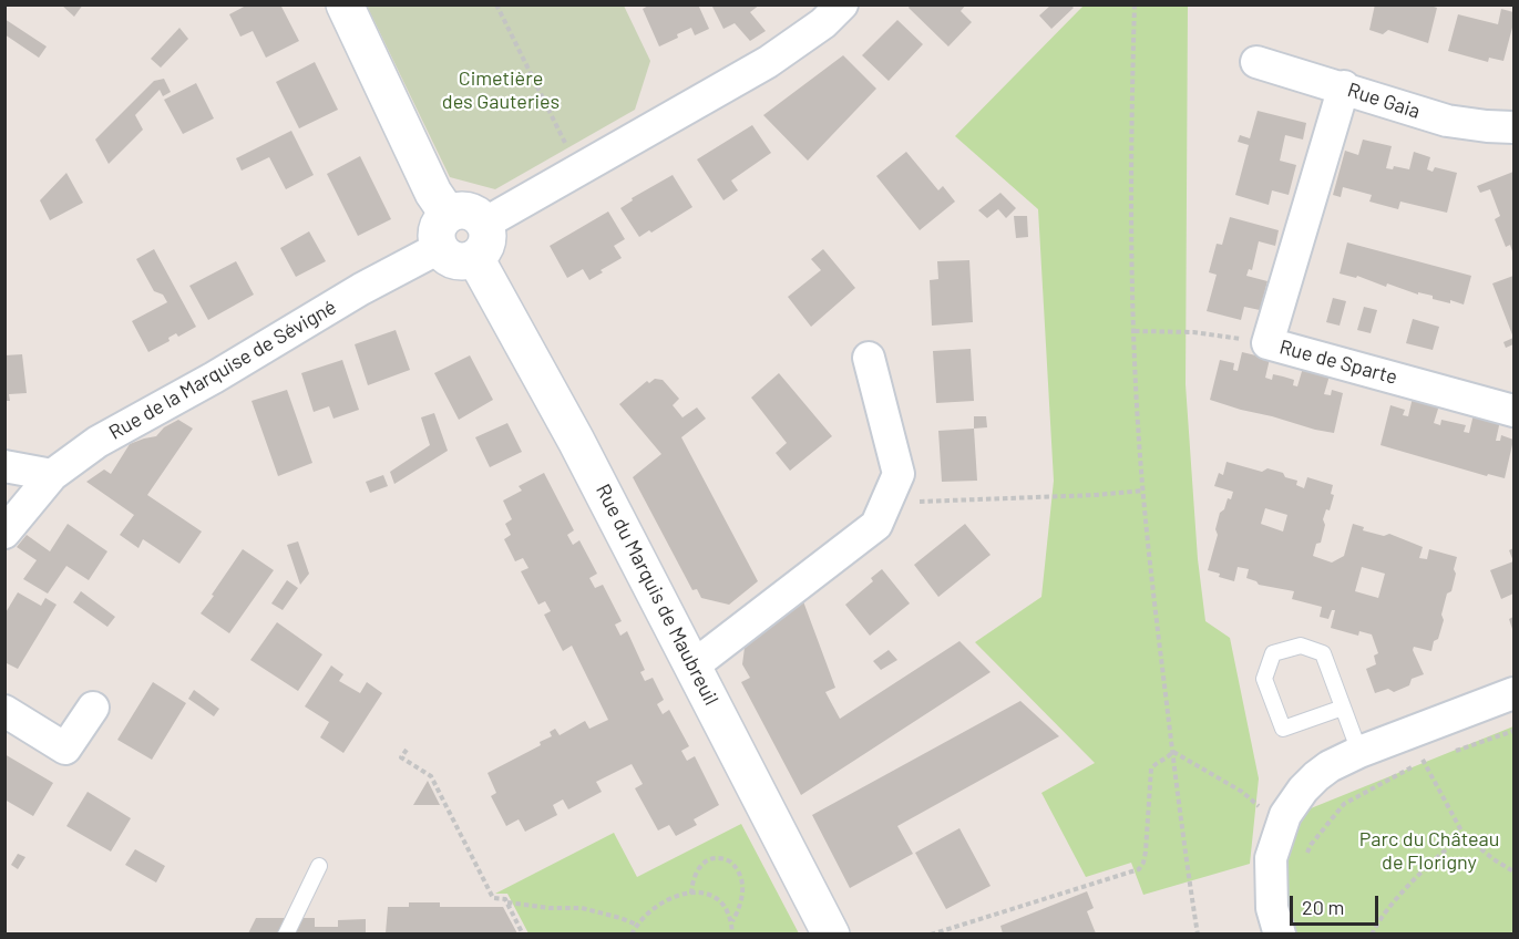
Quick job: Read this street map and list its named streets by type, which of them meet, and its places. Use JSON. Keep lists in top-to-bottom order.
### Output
{
  "streets": {
    "street": [
      "Rue Gaia",
      "Rue de Sparte",
      "Rue de la Marquise de Sévigné",
      "Rue du Marquis de Maubreuil"
    ]
  },
  "crossings": [
    ["Rue Gaia", "Rue de Sparte"],
    ["Rue de la Marquise de Sévigné", "Rue du Marquis de Maubreuil"]
  ],
  "parks": ["Cimetière des Gauteries", "Parc du Château de Florigny"],
  "scale_bar": "20 m"
}
